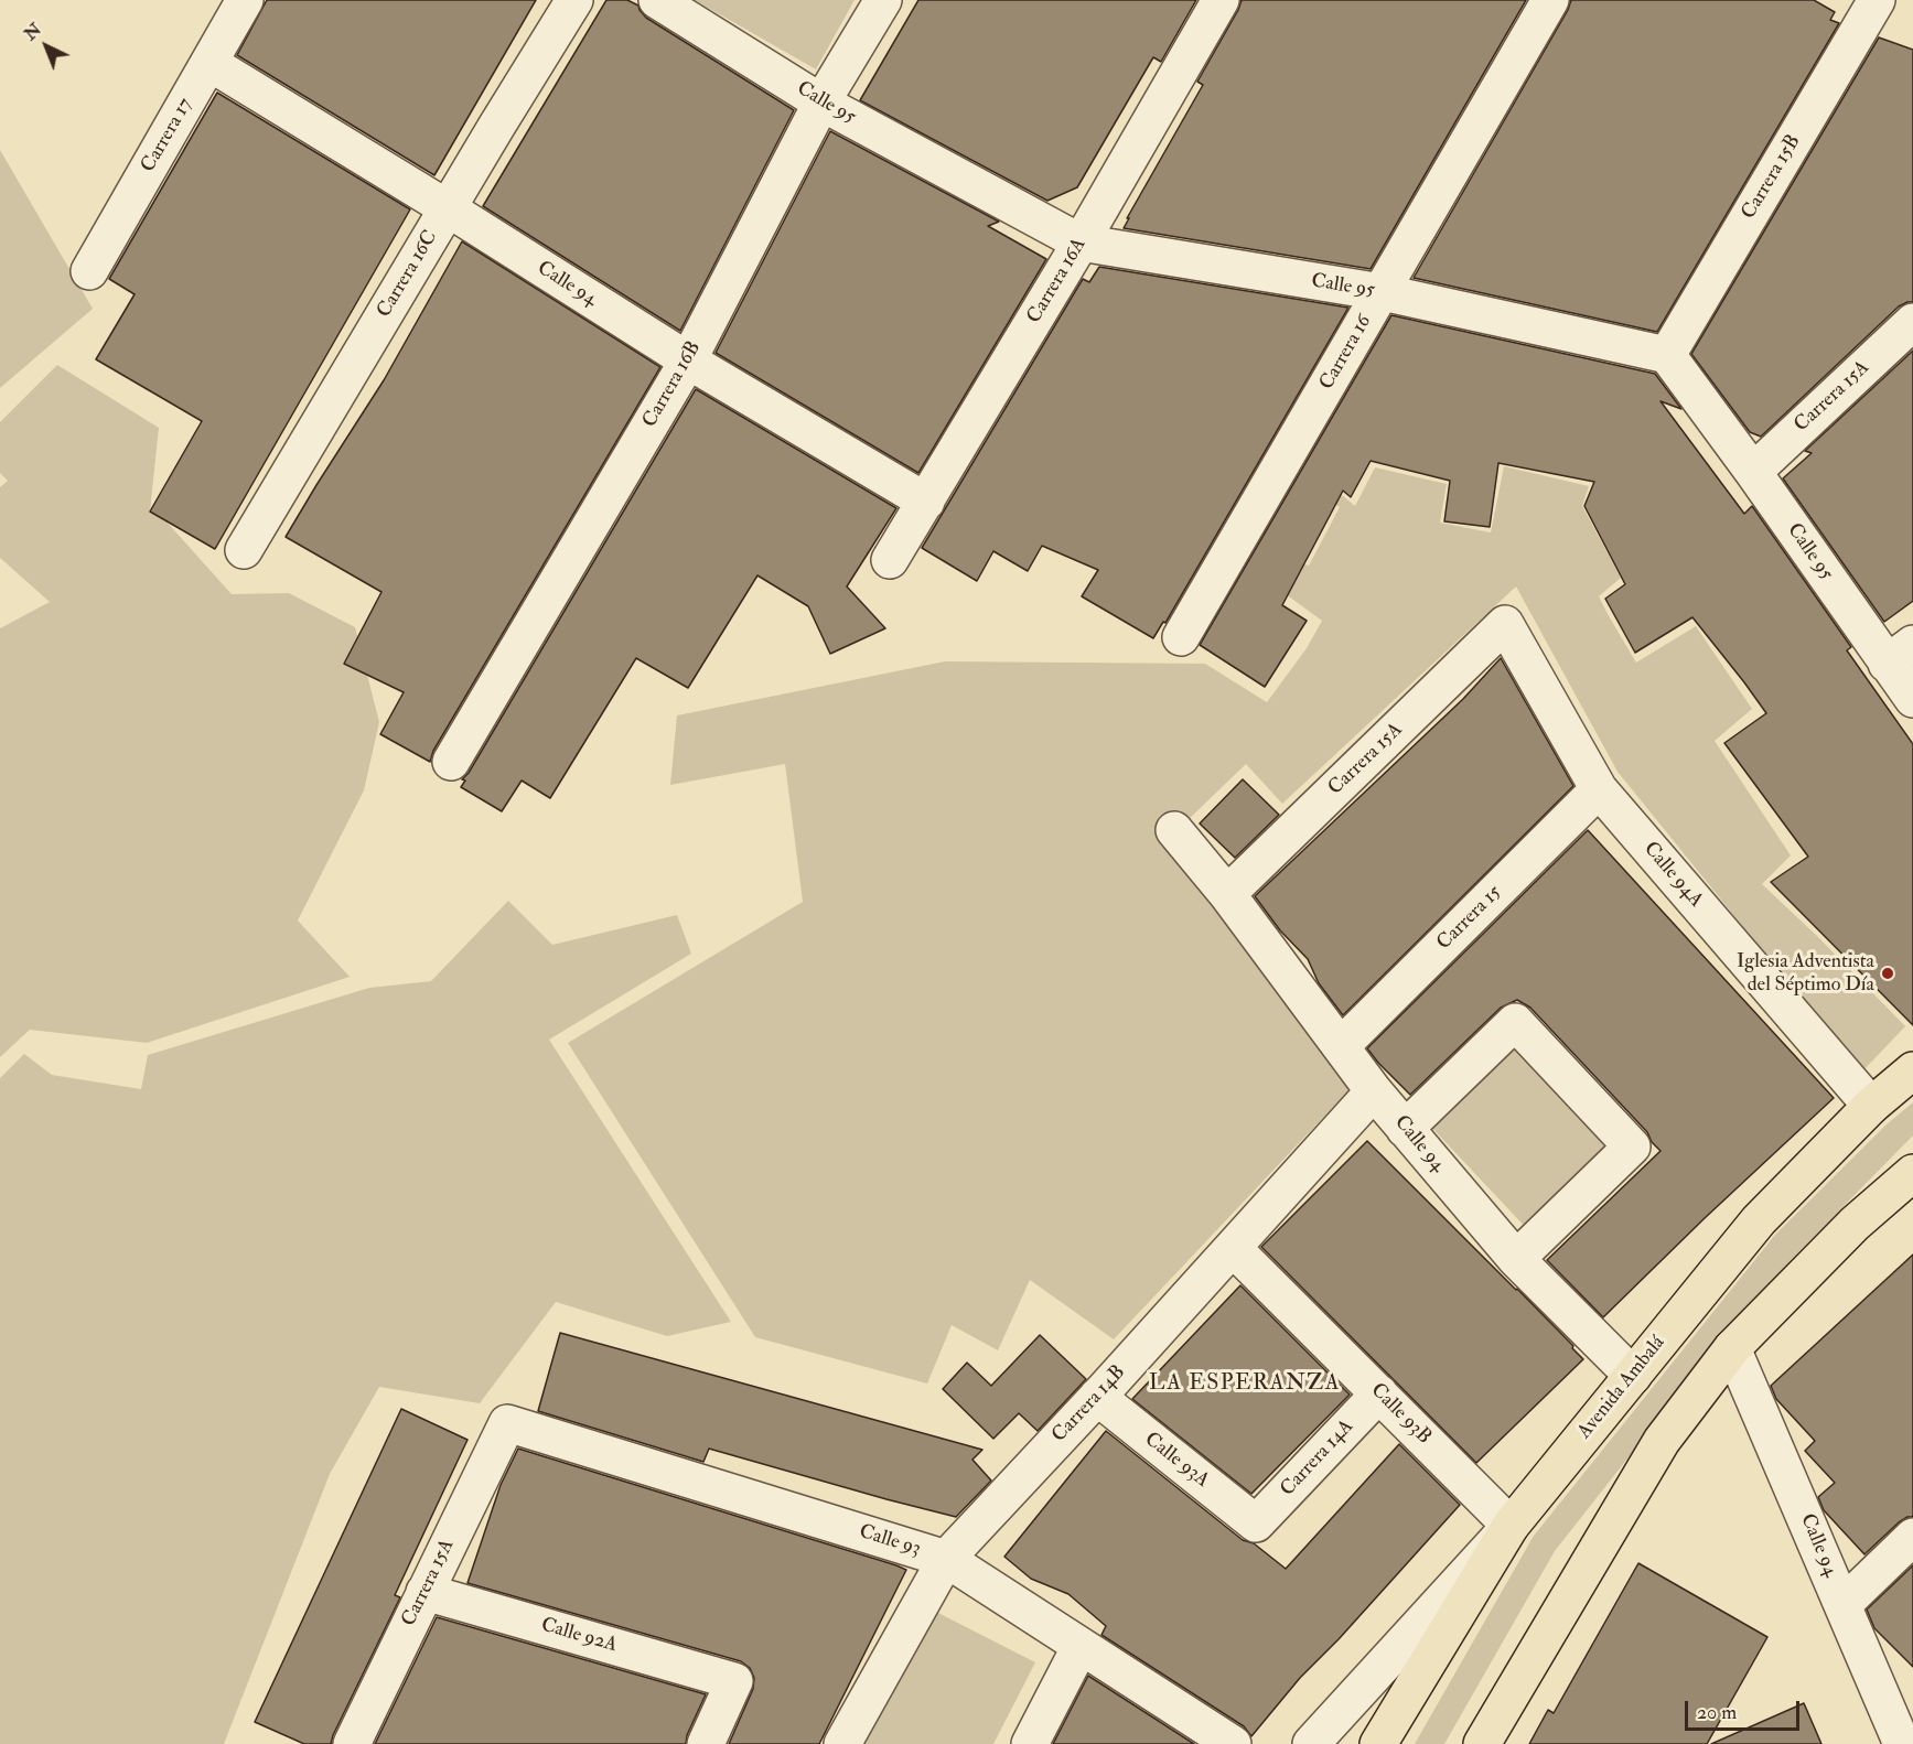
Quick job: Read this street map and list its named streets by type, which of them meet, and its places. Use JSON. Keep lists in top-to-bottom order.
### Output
{
  "streets": {
    "main road": ["Avenida Ambalá"],
    "street": [
      "Calle 95",
      "Carrera 17",
      "Carrera 15B",
      "Carrera 16C",
      "Carrera 16A",
      "Calle 94",
      "Carrera 16",
      "Carrera 16B",
      "Carrera 15A",
      "Calle 94A",
      "Carrera 15",
      "Carrera 14B",
      "Calle 93B",
      "Carrera 14A",
      "Calle 93A",
      "Calle 93",
      "Calle 92A"
    ]
  },
  "crossings": [
    ["Calle 95", "Carrera 15B"],
    ["Calle 95", "Carrera 16A"],
    ["Calle 95", "Carrera 16"],
    ["Calle 95", "Carrera 16B"],
    ["Calle 95", "Carrera 15A"],
    ["Carrera 17", "Calle 94"],
    ["Carrera 16C", "Calle 94"],
    ["Carrera 16A", "Calle 94"],
    ["Calle 94", "Carrera 16B"],
    ["Calle 94", "Carrera 15A"],
    ["Calle 94", "Carrera 15"],
    ["Calle 94", "Avenida Ambalá"],
    ["Calle 94", "Carrera 14B"],
    ["Carrera 15A", "Calle 94A"],
    ["Carrera 15A", "Calle 93"],
    ["Carrera 15A", "Calle 92A"],
    ["Calle 94A", "Carrera 15"],
    ["Calle 94A", "Avenida Ambalá"],
    ["Avenida Ambalá", "Calle 93B"],
    ["Carrera 14B", "Calle 93B"],
    ["Carrera 14B", "Calle 93A"],
    ["Carrera 14B", "Calle 93"],
    ["Calle 93B", "Carrera 14A"],
    ["Carrera 14A", "Calle 93A"]
  ],
  "districts": ["LA ESPERANZA"],
  "places": ["Iglesia Adventista del Séptimo Día"],
  "scale_bar": "20 m",
  "north": "top left"
}
